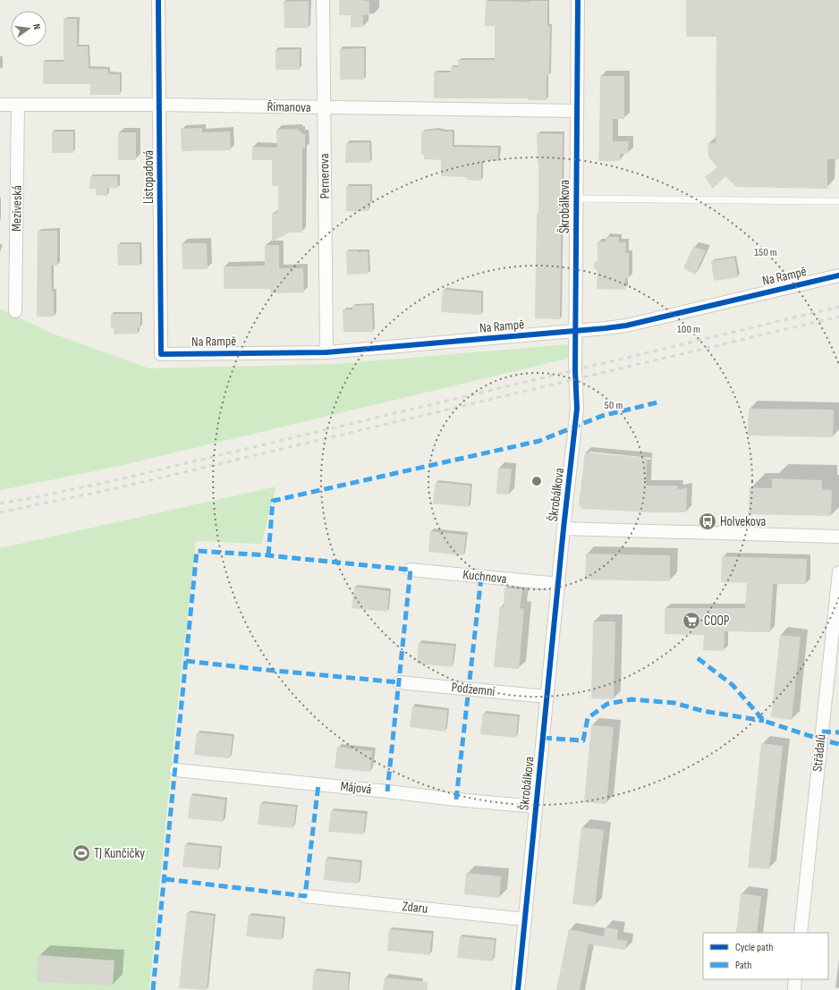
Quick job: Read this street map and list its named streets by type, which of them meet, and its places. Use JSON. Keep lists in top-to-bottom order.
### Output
{
  "streets": {
    "street": [
      "Římanova",
      "Pernerova",
      "Listopadová",
      "Škrobálkova",
      "Meziveská",
      "Na Rampě",
      "Kuchnova",
      "Podzemní",
      "Střádalů",
      "Májová",
      "Zdaru"
    ]
  },
  "crossings": [
    ["Římanova", "Pernerova"],
    ["Římanova", "Listopadová"],
    ["Římanova", "Škrobálkova"],
    ["Římanova", "Meziveská"],
    ["Pernerova", "Na Rampě"],
    ["Listopadová", "Na Rampě"],
    ["Škrobálkova", "Na Rampě"],
    ["Škrobálkova", "Kuchnova"],
    ["Škrobálkova", "Podzemní"],
    ["Škrobálkova", "Májová"],
    ["Škrobálkova", "Zdaru"]
  ],
  "places": {
    "bus stop": ["Holvekova"],
    "supermarket": ["COOP"],
    "sports": ["TJ Kunčičky"]
  },
  "legend": ["Cycle path", "Path"],
  "north": "right",
  "rings": ["150 m", "100 m", "50 m"]
}
